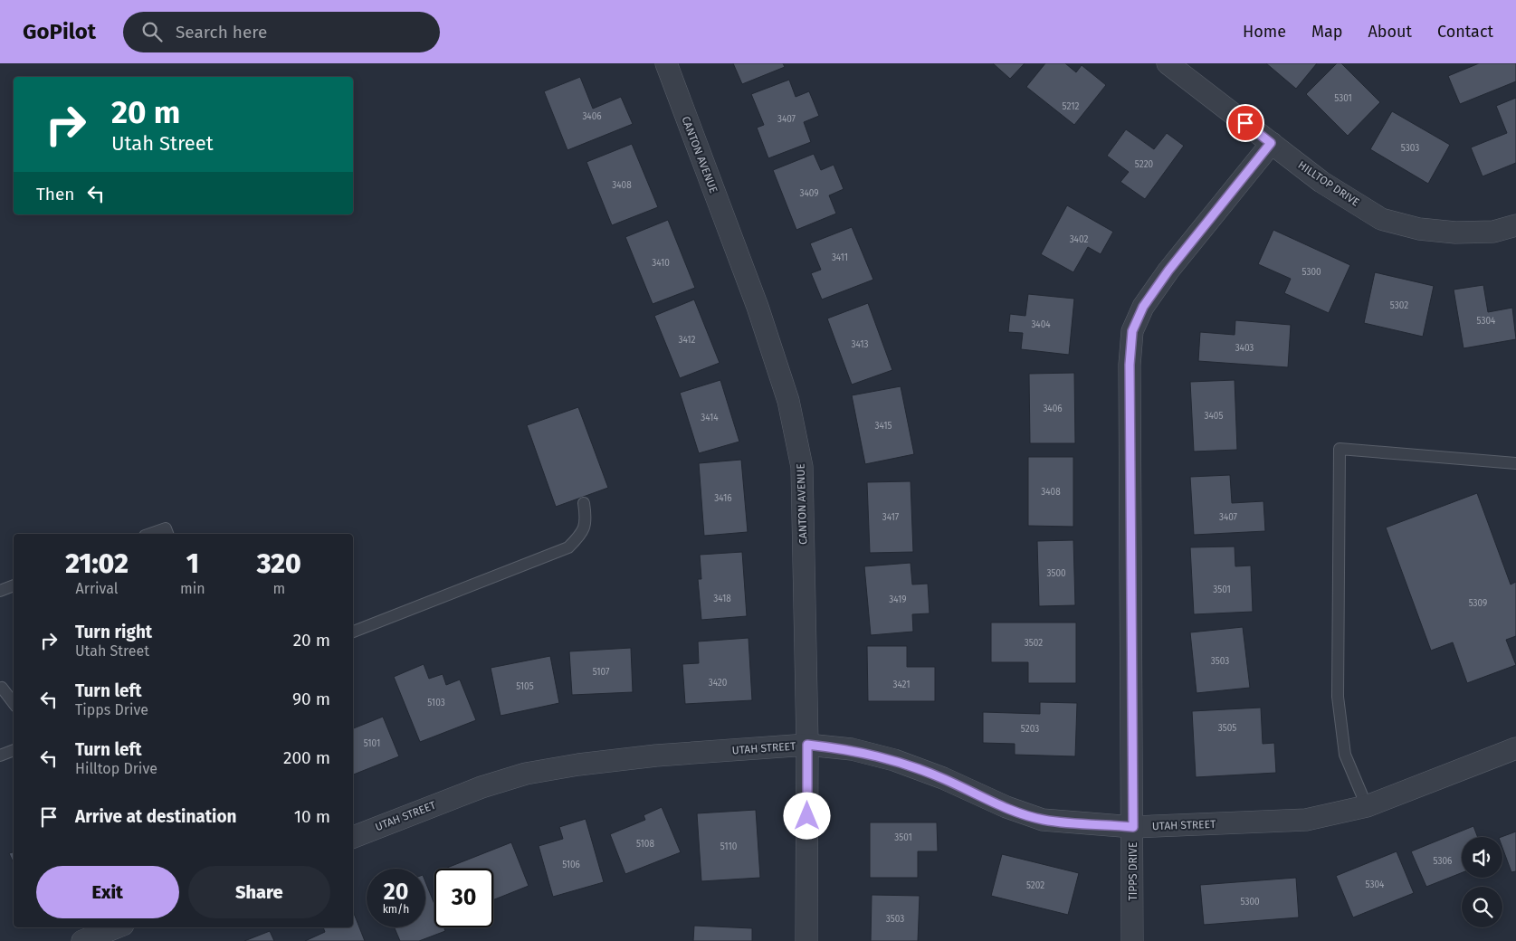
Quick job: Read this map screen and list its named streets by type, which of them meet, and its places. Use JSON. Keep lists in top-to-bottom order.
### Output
{
  "streets": {
    "street": [
      "CANTON AVENUE",
      "HILLTOP DRIVE",
      "UTAH STREET",
      "TIPPS DRIVE"
    ]
  },
  "crossings": [
    ["CANTON AVENUE", "UTAH STREET"],
    ["HILLTOP DRIVE", "TIPPS DRIVE"],
    ["UTAH STREET", "TIPPS DRIVE"]
  ],
  "house_numbers": [
    "5301",
    "5212",
    "3406",
    "3407",
    "5303",
    "5220",
    "3408",
    "3409",
    "3402",
    "3411",
    "3410",
    "5300",
    "5302",
    "5304",
    "3404",
    "3412",
    "3413",
    "3403",
    "3406",
    "3405",
    "3414",
    "3415",
    "3408",
    "3416",
    "3417",
    "3407",
    "3500",
    "3501",
    "3418",
    "3419",
    "5309",
    "3502",
    "3503",
    "5107",
    "3420",
    "3421",
    "5105",
    "5103",
    "3505",
    "5203",
    "5101",
    "3501",
    "5108",
    "5110",
    "5306",
    "5106",
    "5304",
    "5202",
    "5300",
    "3503"
  ],
  "page": {
    "header": "GoPilot",
    "search": "Search here",
    "nav": [
      "Home",
      "Map",
      "About",
      "Contact"
    ],
    "turn": ["20 m", "Utah Street"],
    "then": "Then",
    "eta": [
      "21:02",
      "Arrival",
      "1",
      "min",
      "320",
      "m"
    ],
    "list": [
      {
        "name": "Turn right",
        "note": "Utah Street",
        "value": "20 m"
      },
      {
        "name": "Turn left",
        "note": "Tipps Drive",
        "value": "90 m"
      },
      {
        "name": "Turn left",
        "note": "Hilltop Drive",
        "value": "200 m"
      },
      {
        "name": "Arrive at destination",
        "value": "10 m"
      }
    ],
    "buttons": ["Exit", "Share"],
    "speed": "20 km/h",
    "limit": "30"
  }
}
